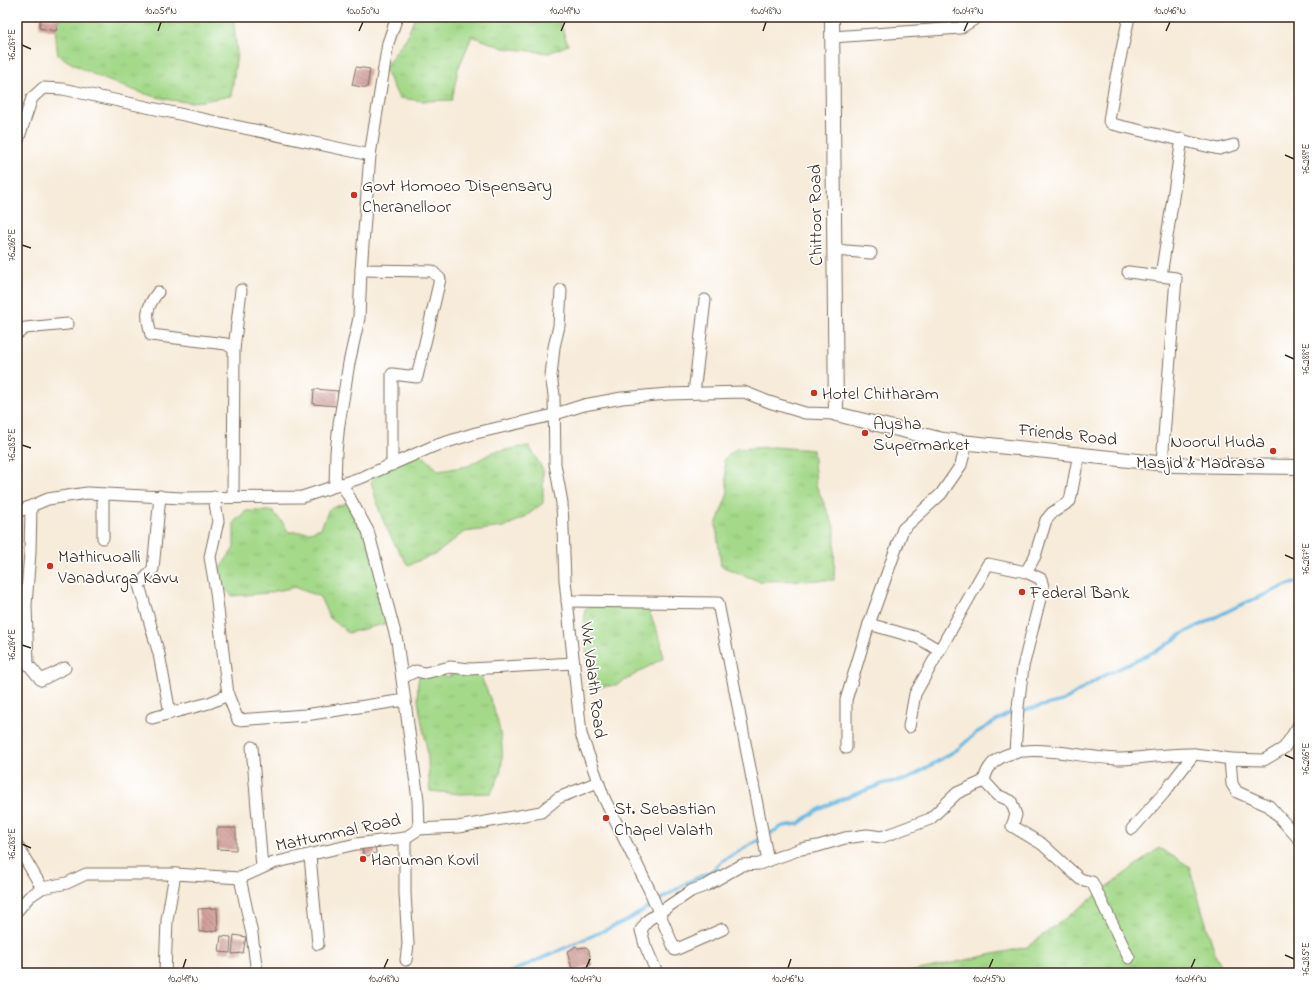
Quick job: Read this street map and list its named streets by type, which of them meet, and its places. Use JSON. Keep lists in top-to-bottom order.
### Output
{
  "streets": {
    "main road": ["Chittoor Road", "Friends Road"],
    "street": ["Vvk Valath Road", "Mattummal Road"]
  },
  "crossings": [
    ["Chittoor Road", "Friends Road"]
  ],
  "places": [
    "Govt Homoeo Dispensary Cheranelloor",
    "Hotel Chitharam",
    "Aysha Supermarket",
    "Noorul Huda Masjid & Madrasa",
    "Mathiruoalli Vanadurga Kavu",
    "Federal Bank",
    "St. Sebastian Chapel Valath",
    "Hanuman Kovil"
  ],
  "coordinates": [
    "10.051°N",
    "10.050°N",
    "10.049°N",
    "10.048°N",
    "10.047°N",
    "10.046°N",
    "76.287°E",
    "76.289°E",
    "76.286°E",
    "76.288°E",
    "76.285°E",
    "76.284°E",
    "76.283°E",
    "10.045°N",
    "10.044°N"
  ]
}
